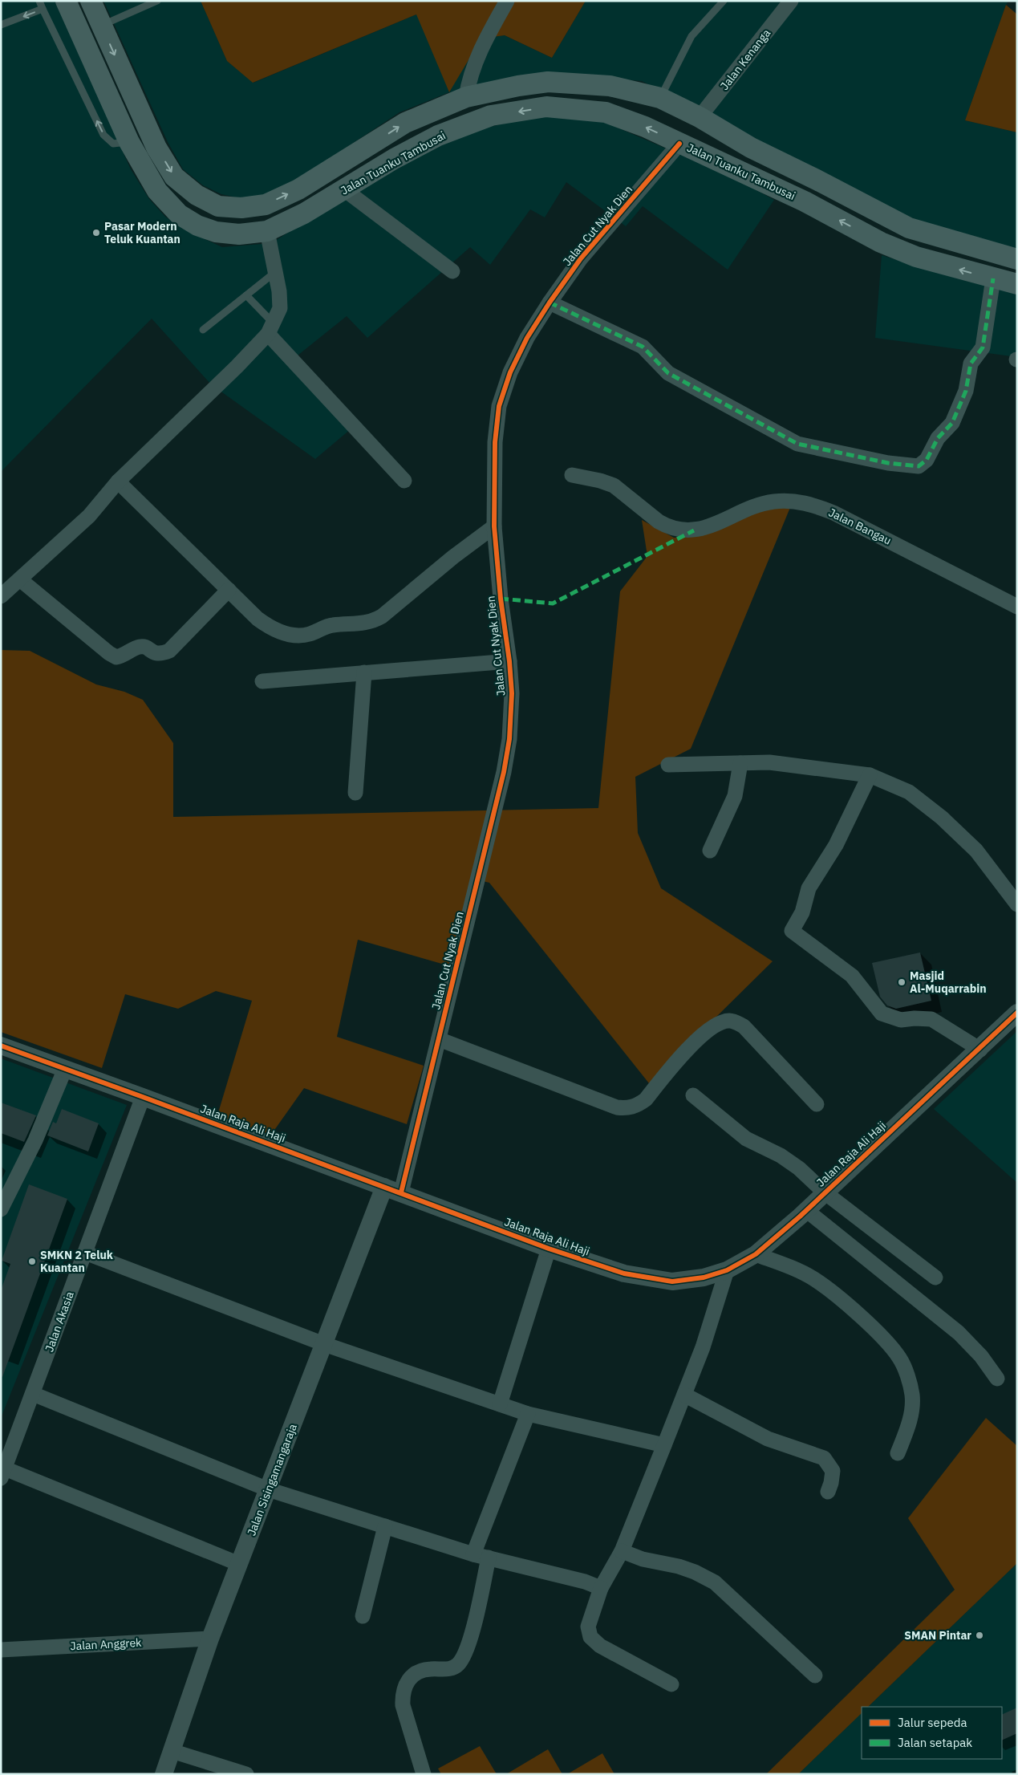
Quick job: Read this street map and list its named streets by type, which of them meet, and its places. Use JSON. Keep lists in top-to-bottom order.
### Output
{
  "streets": {
    "main road": ["Jalan Tuanku Tambusai"],
    "street": [
      "Jalan Kenanga",
      "Jalan Cut Nyak Dien",
      "Jalan Bangau",
      "Jalan Raja Ali Haji",
      "Jalan Akasia",
      "Jalan Sisingamangaraja",
      "Jalan Anggrek"
    ]
  },
  "crossings": [
    ["Jalan Tuanku Tambusai", "Jalan Cut Nyak Dien"],
    ["Jalan Cut Nyak Dien", "Jalan Raja Ali Haji"],
    ["Jalan Raja Ali Haji", "Jalan Akasia"],
    ["Jalan Raja Ali Haji", "Jalan Sisingamangaraja"],
    ["Jalan Sisingamangaraja", "Jalan Anggrek"]
  ],
  "places": [
    "Pasar Modern Teluk Kuantan",
    "Masjid Al-Muqarrabin",
    "SMKN 2 Teluk Kuantan",
    "SMAN Pintar"
  ],
  "legend": ["Jalur sepeda", "Jalan setapak"]
}
